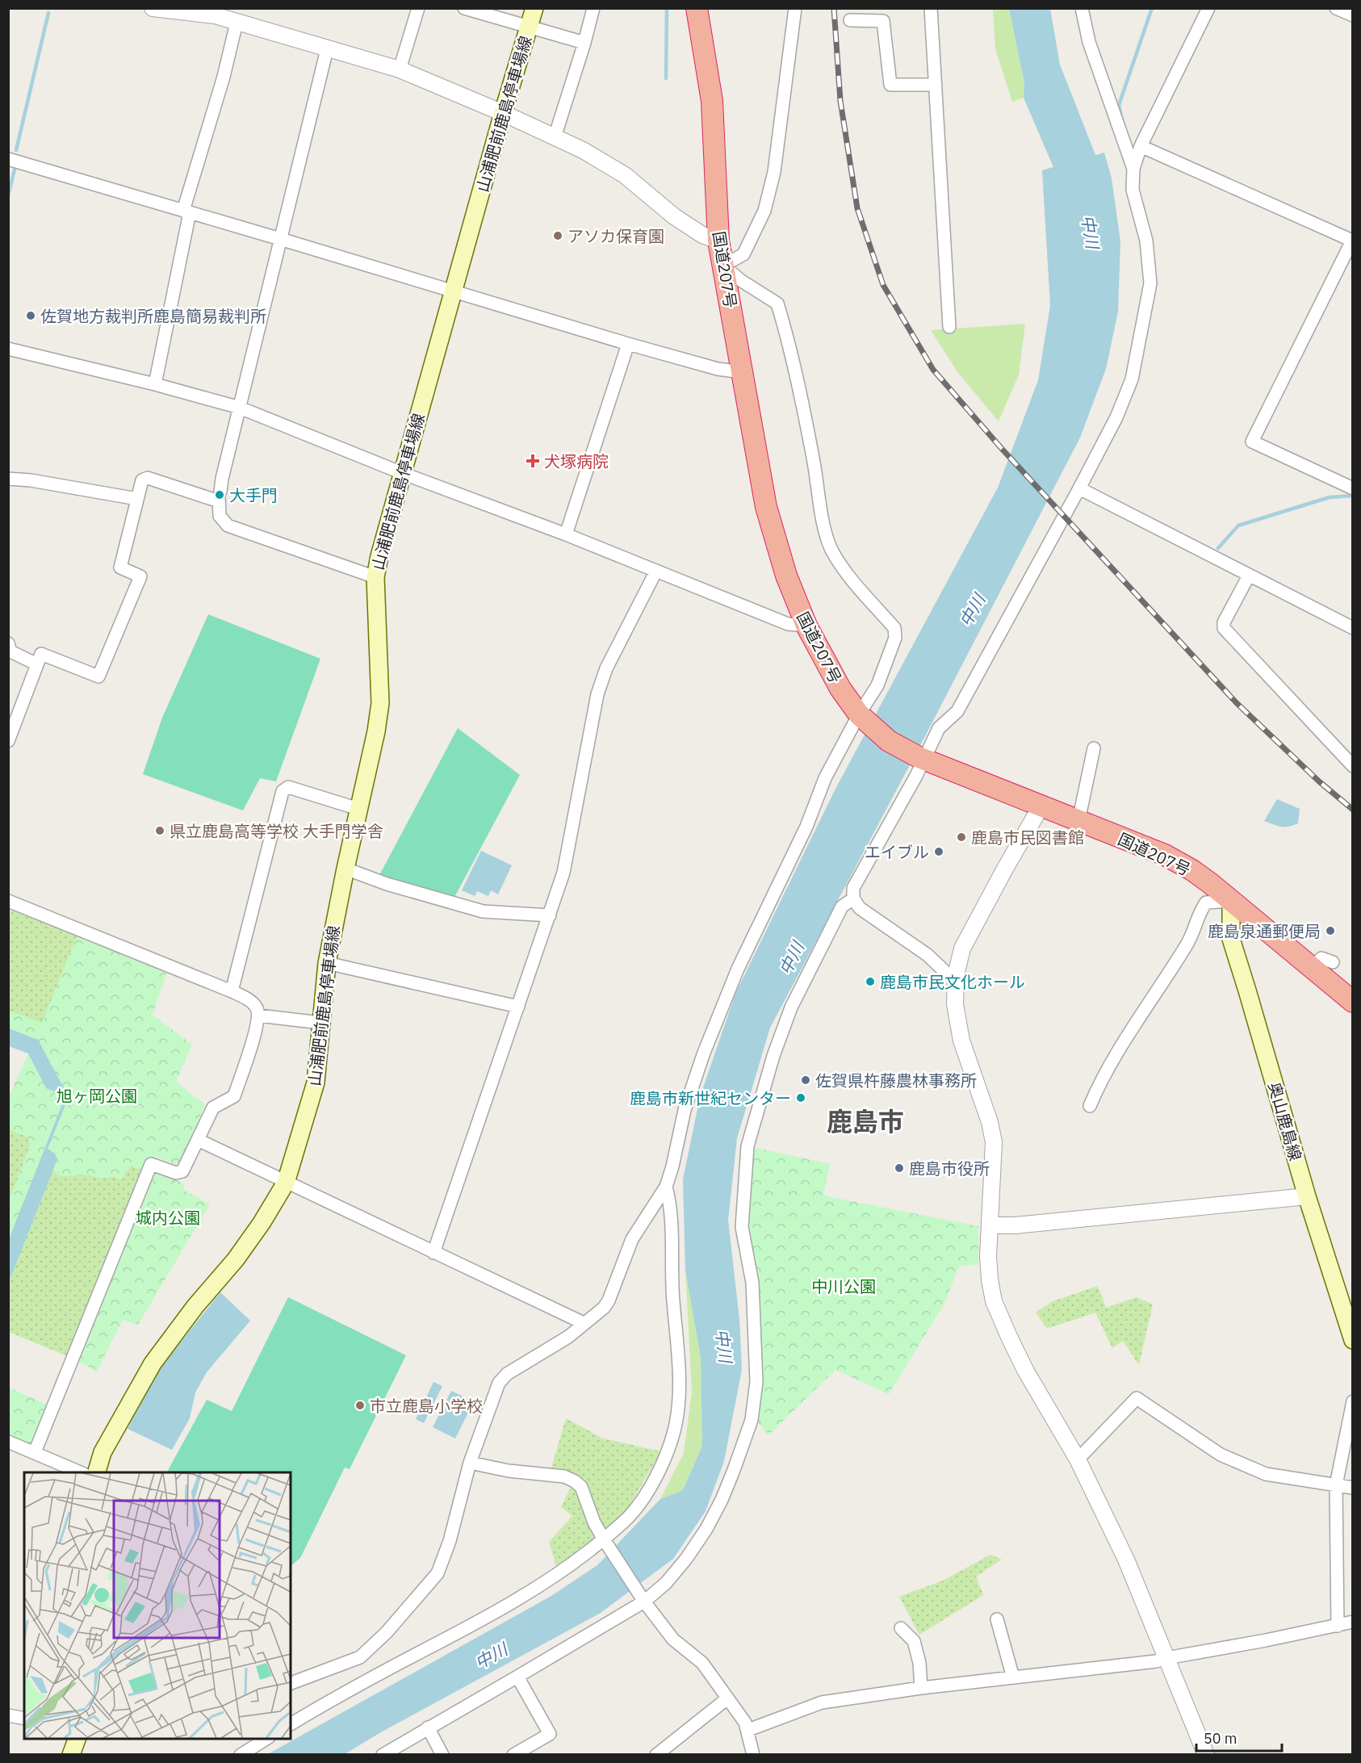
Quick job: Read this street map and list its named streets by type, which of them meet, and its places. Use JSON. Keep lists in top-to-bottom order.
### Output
{
  "streets": {
    "highway": ["国道207号"],
    "main road": ["山浦肥前鹿島停車場線", "奥山鹿島線"]
  },
  "crossings": [
    ["国道207号", "奥山鹿島線"]
  ],
  "districts": ["鹿島市"],
  "water": ["中川"],
  "parks": ["旭ヶ岡公園", "城内公園", "中川公園"],
  "places": {
    "other": [
      "アソカ保育園",
      "佐賀地方裁判所鹿島簡易裁判所",
      "大手門",
      "県立鹿島高等学校 大手門学舎",
      "鹿島市民図書館",
      "エイブル",
      "鹿島泉通郵便局",
      "鹿島市民文化ホール",
      "佐賀県杵藤農林事務所",
      "鹿島市新世紀センター",
      "鹿島市役所",
      "市立鹿島小学校"
    ],
    "health": ["犬塚病院"]
  },
  "scale_bar": "50 m"
}
